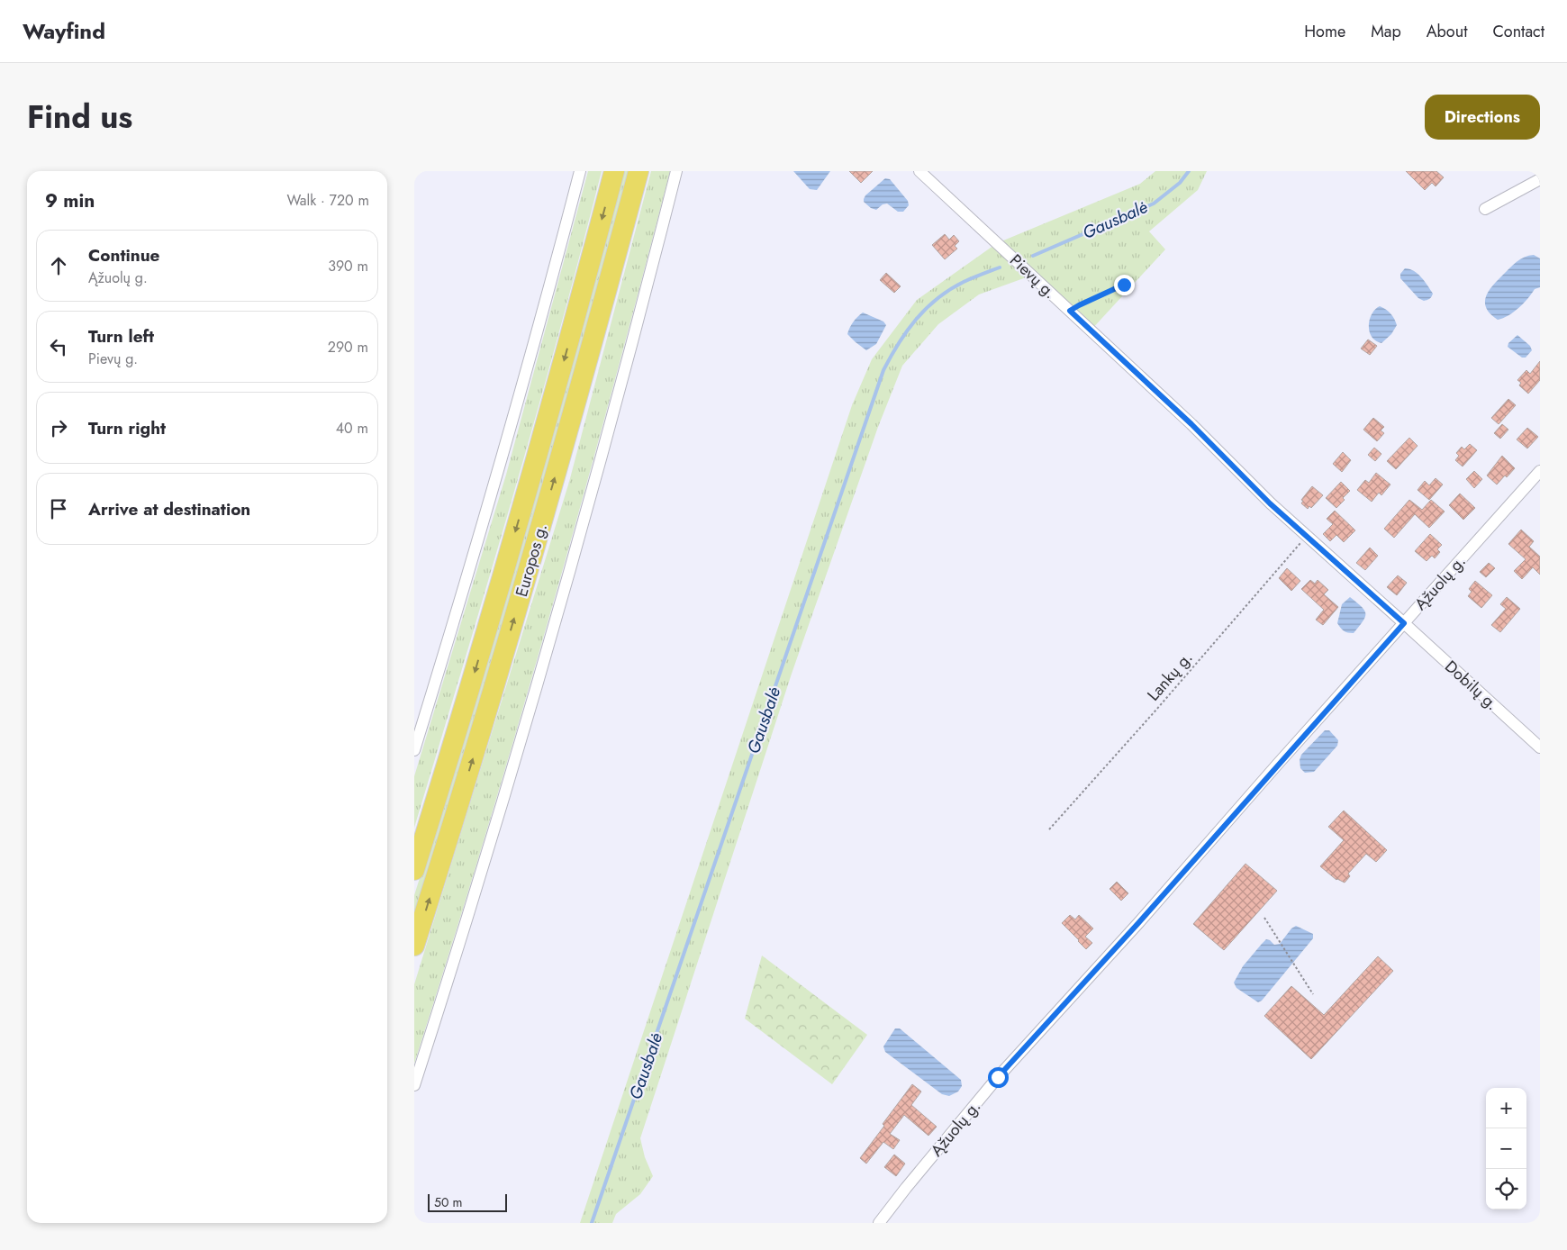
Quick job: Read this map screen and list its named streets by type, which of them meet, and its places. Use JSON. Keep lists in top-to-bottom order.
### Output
{
  "streets": {
    "highway": ["Europos g."],
    "street": ["Pievų g.", "Ąžuolų g.", "Dobilų g."],
    "path": ["Lankų g."]
  },
  "crossings": [
    ["Pievų g.", "Ąžuolų g."],
    ["Pievų g.", "Lankų g."],
    ["Pievų g.", "Dobilų g."],
    ["Ąžuolų g.", "Dobilų g."]
  ],
  "water": ["Gausbalė"],
  "scale_bar": "50 m",
  "page": {
    "header": "Wayfind",
    "nav": [
      "Home",
      "Map",
      "About",
      "Contact"
    ],
    "title": "Find us",
    "buttons": "Directions",
    "heading": ["9 min", "Walk · 720 m"],
    "list": [
      ["Continue", "Ąžuolų g.", "390 m"],
      ["Turn left", "Pievų g.", "290 m"],
      ["Turn right", "40 m"],
      "Arrive at destination"
    ],
    "map_buttons": ["+", "−"],
    "scale": "50 m"
  }
}
